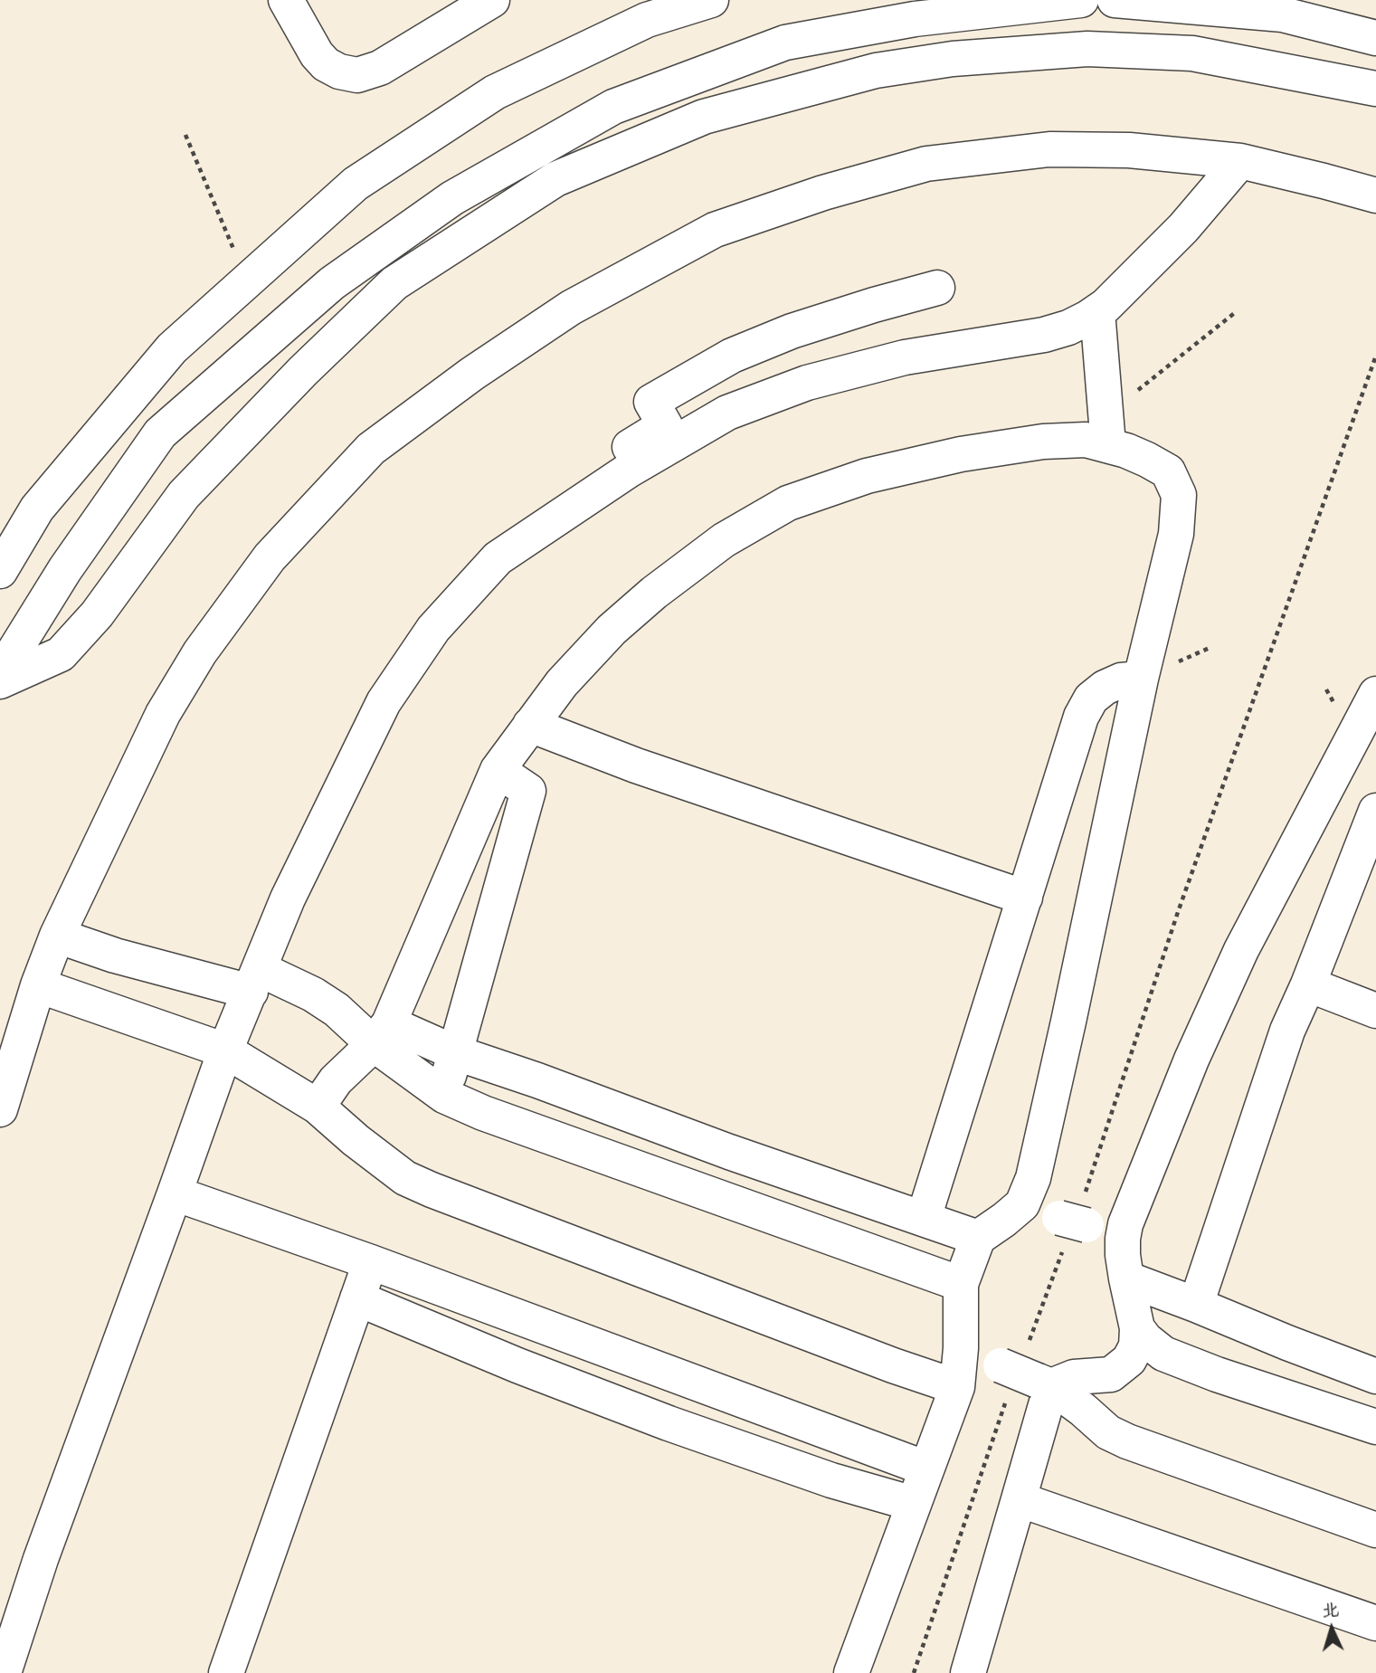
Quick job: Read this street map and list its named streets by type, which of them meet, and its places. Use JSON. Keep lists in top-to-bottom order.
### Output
{
  "north": "top"
}
